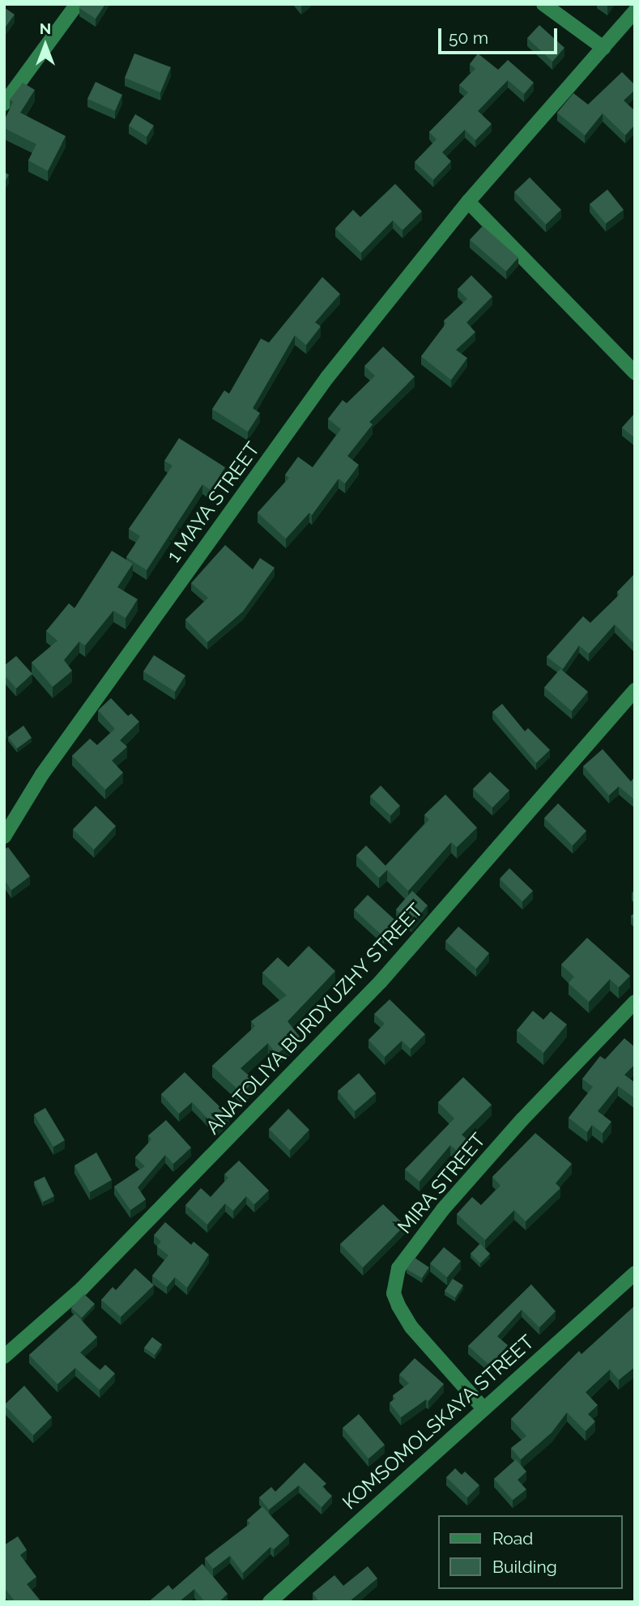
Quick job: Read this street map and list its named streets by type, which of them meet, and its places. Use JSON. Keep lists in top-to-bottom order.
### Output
{
  "streets": {
    "street": [
      "1 MAYA STREET",
      "ANATOLIYA BURDYUZHY STREET",
      "MIRA STREET",
      "KOMSOMOLSKAYA STREET"
    ]
  },
  "crossings": [
    ["MIRA STREET", "KOMSOMOLSKAYA STREET"]
  ],
  "legend": ["Road", "Building"],
  "scale_bar": "50 m",
  "north": "top"
}
